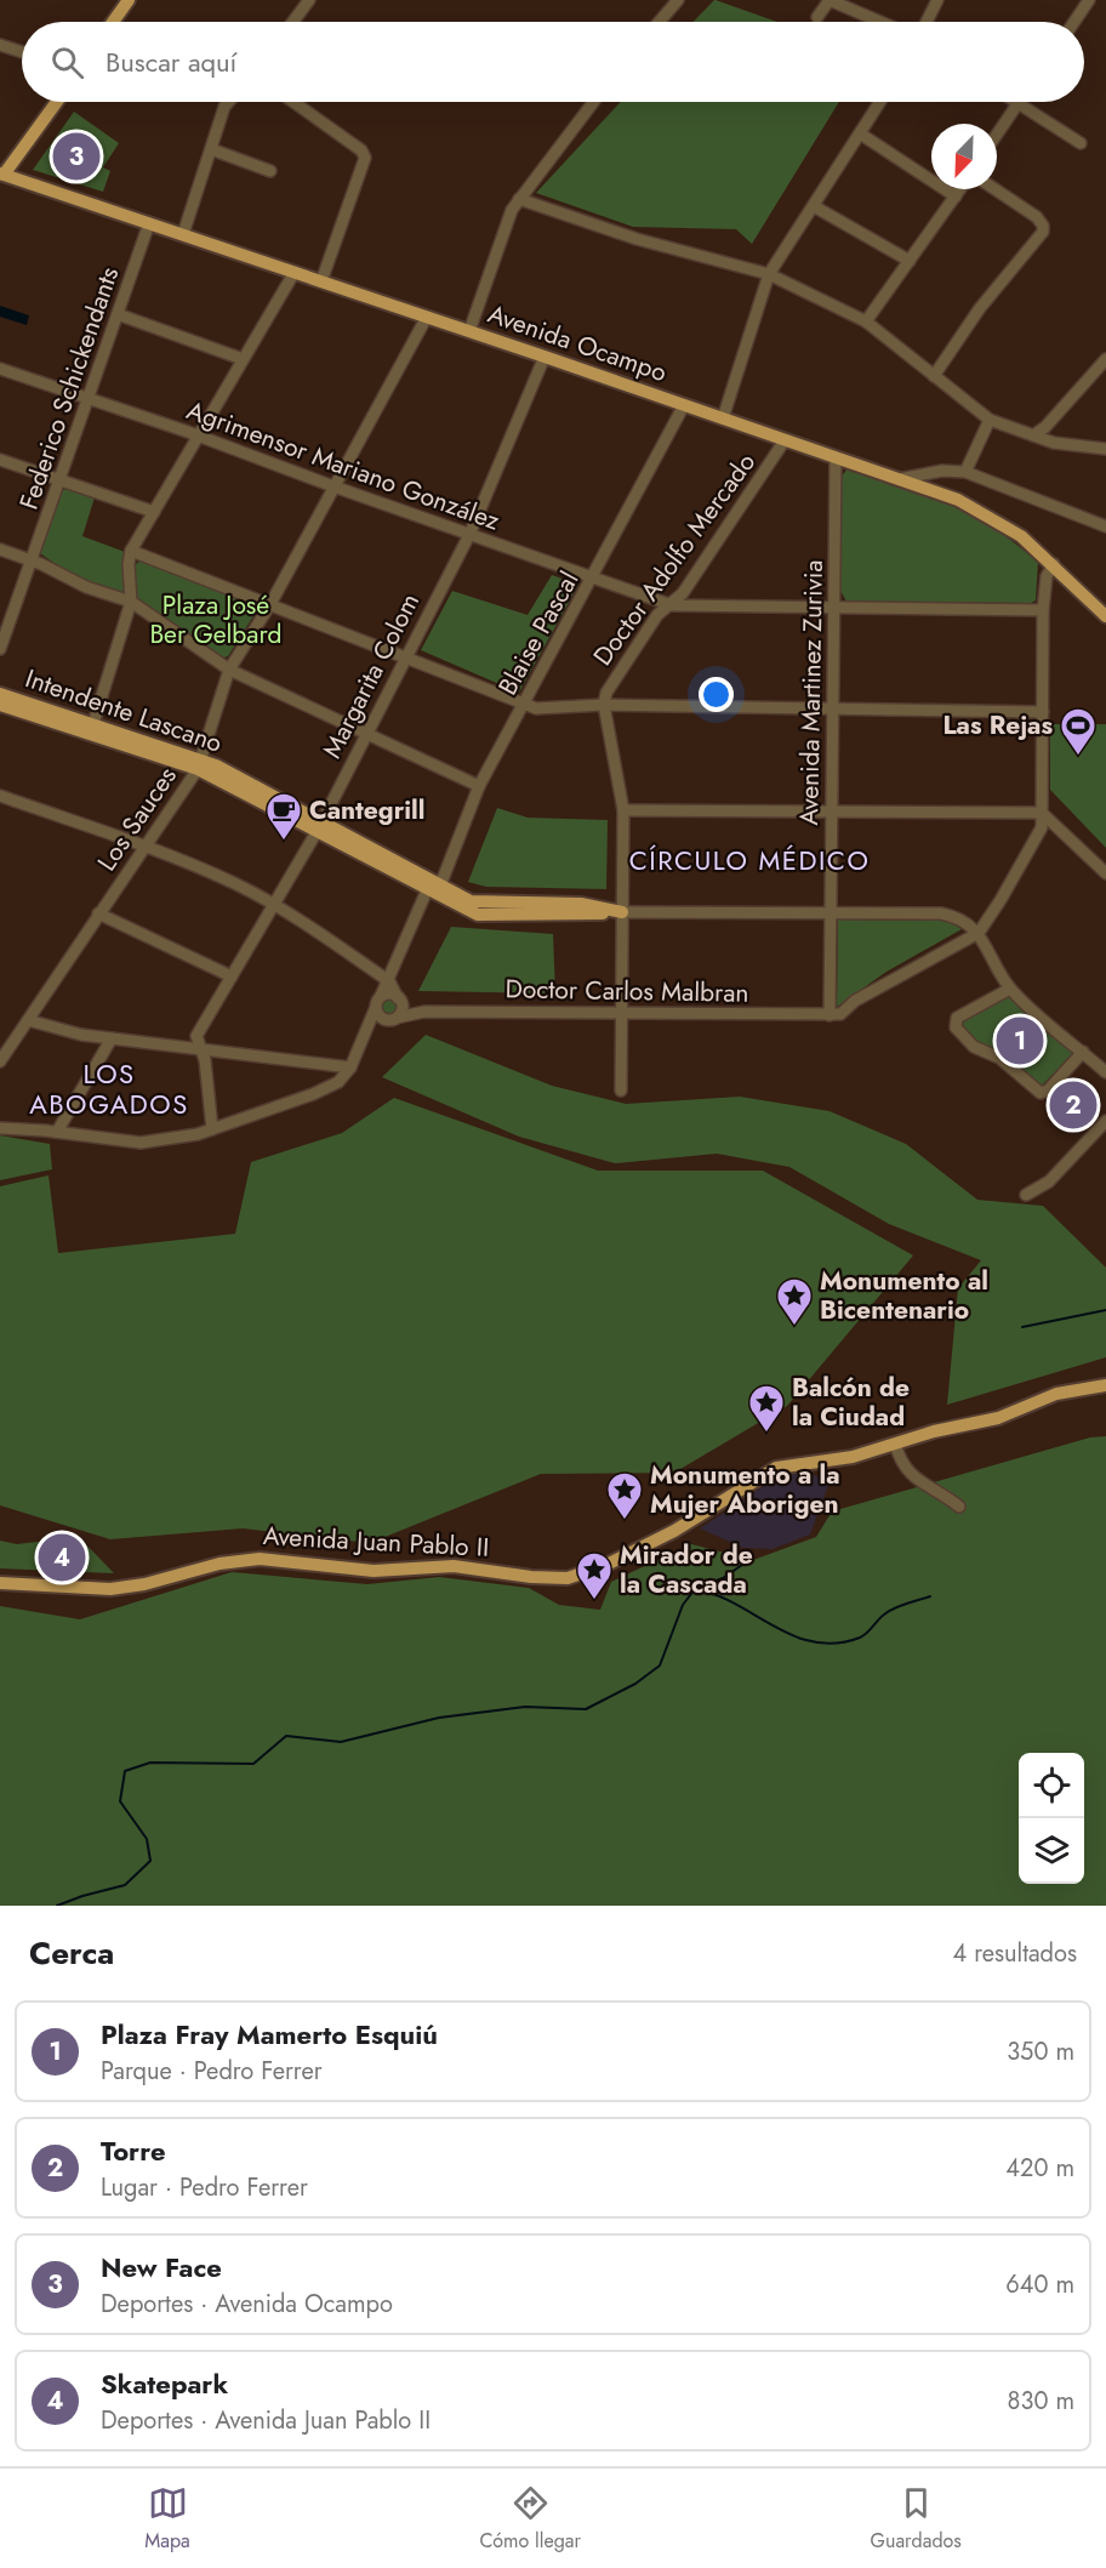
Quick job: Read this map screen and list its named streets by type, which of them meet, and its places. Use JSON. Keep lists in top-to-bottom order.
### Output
{
  "streets": {
    "main road": ["Avenida Ocampo", "Intendente Lascano", "Avenida Juan Pablo II"],
    "street": [
      "Federico Schickendants",
      "Agrimensor Mariano González",
      "Doctor Adolfo Mercado",
      "Blaise Pascal",
      "Margarita Colom",
      "Avenida Martinez Zurivia",
      "Los Sauces",
      "Doctor Carlos Malbran"
    ]
  },
  "crossings": [
    ["Avenida Ocampo", "Federico Schickendants"],
    ["Avenida Ocampo", "Doctor Adolfo Mercado"],
    ["Avenida Ocampo", "Blaise Pascal"],
    ["Avenida Ocampo", "Margarita Colom"],
    ["Avenida Ocampo", "Avenida Martinez Zurivia"],
    ["Avenida Ocampo", "Los Sauces"],
    ["Federico Schickendants", "Agrimensor Mariano González"],
    ["Agrimensor Mariano González", "Doctor Adolfo Mercado"],
    ["Agrimensor Mariano González", "Blaise Pascal"],
    ["Agrimensor Mariano González", "Margarita Colom"],
    ["Agrimensor Mariano González", "Avenida Martinez Zurivia"],
    ["Agrimensor Mariano González", "Los Sauces"],
    ["Blaise Pascal", "Intendente Lascano"],
    ["Margarita Colom", "Intendente Lascano"],
    ["Avenida Martinez Zurivia", "Doctor Carlos Malbran"],
    ["Intendente Lascano", "Los Sauces"]
  ],
  "districts": ["CÍRCULO MÉDICO", "LOS ABOGADOS"],
  "parks": ["Plaza José Ber Gelbard"],
  "places": {
    "sports": ["Las Rejas"],
    "cafe": ["Cantegrill"],
    "place": [
      "Monumento al Bicentenario",
      "Balcón de la Ciudad",
      "Monumento a la Mujer Aborigen",
      "Mirador de la Cascada"
    ]
  },
  "north": "bottom left",
  "page": {
    "search": "Buscar aquí",
    "pins": [
      "3",
      "1",
      "2",
      "4"
    ],
    "heading": ["Cerca", "4 resultados"],
    "list": [
      {
        "mark": "1",
        "name": "Plaza Fray Mamerto Esquiú",
        "note": "Parque · Pedro Ferrer",
        "value": "350 m"
      },
      {
        "mark": "2",
        "name": "Torre",
        "note": "Lugar · Pedro Ferrer",
        "value": "420 m"
      },
      {
        "mark": "3",
        "name": "New Face",
        "note": "Deportes · Avenida Ocampo",
        "value": "640 m"
      },
      {
        "mark": "4",
        "name": "Skatepark",
        "note": "Deportes · Avenida Juan Pablo II",
        "value": "830 m"
      }
    ],
    "nav": ["Mapa", "Cómo llegar", "Guardados"]
  }
}
